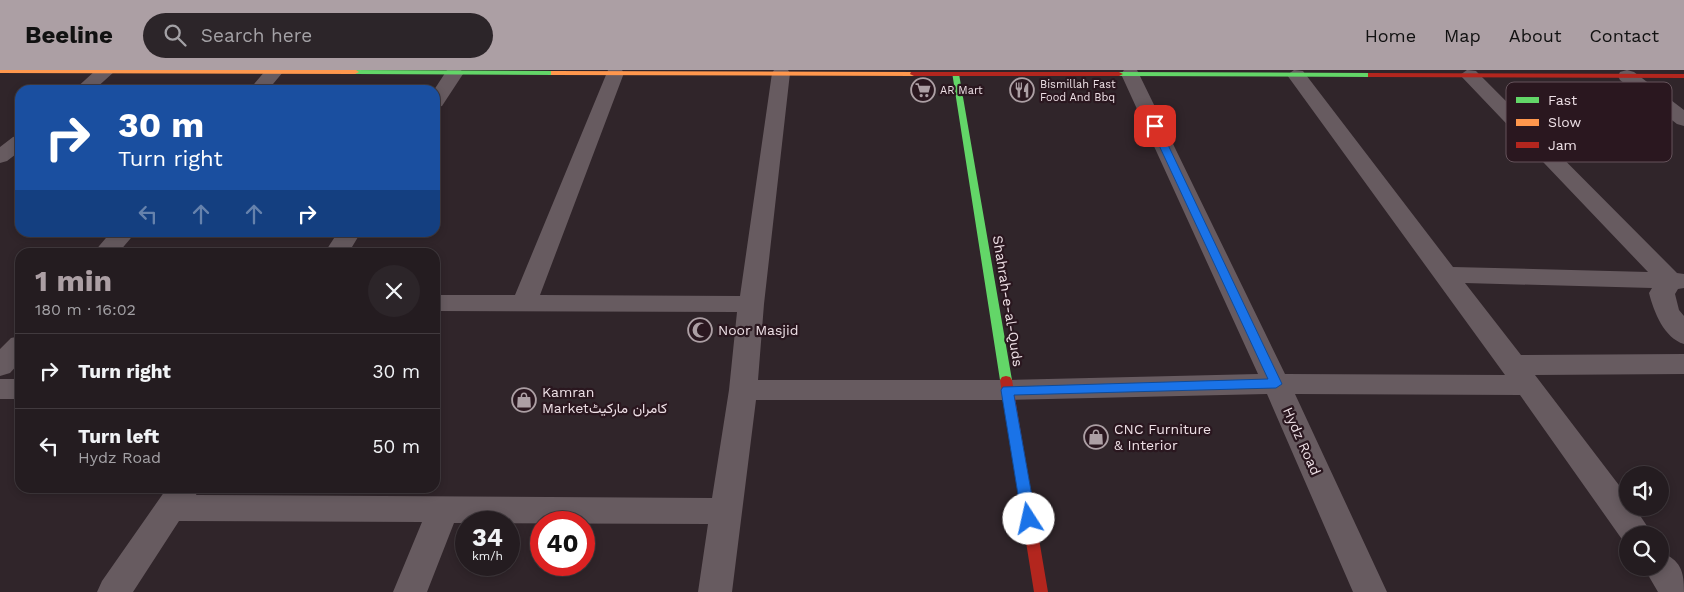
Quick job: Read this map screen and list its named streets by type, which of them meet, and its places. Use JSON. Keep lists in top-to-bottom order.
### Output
{
  "streets": {
    "street": ["Shahrah-e-al-Quds", "Hydz Road"]
  },
  "places": {
    "supermarket": ["AR Mart"],
    "restaurant": ["Bismillah Fast Food And Bbq"],
    "mosque": ["Noor Masjid"],
    "shop": ["Kamran Marketکامران مارکیٹ", "CNC Furniture & Interior"]
  },
  "legend": ["Fast", "Slow", "Jam"],
  "page": {
    "header": "Beeline",
    "search": "Search here",
    "nav": [
      "Home",
      "Map",
      "About",
      "Contact"
    ],
    "turn": ["30 m", "Turn right"],
    "heading": ["1 min", "180 m · 16:02"],
    "list": [
      {
        "name": "Turn right",
        "value": "30 m"
      },
      {
        "name": "Turn left",
        "note": "Hydz Road",
        "value": "50 m"
      }
    ],
    "speed": "34 km/h",
    "limit": "40"
  }
}
